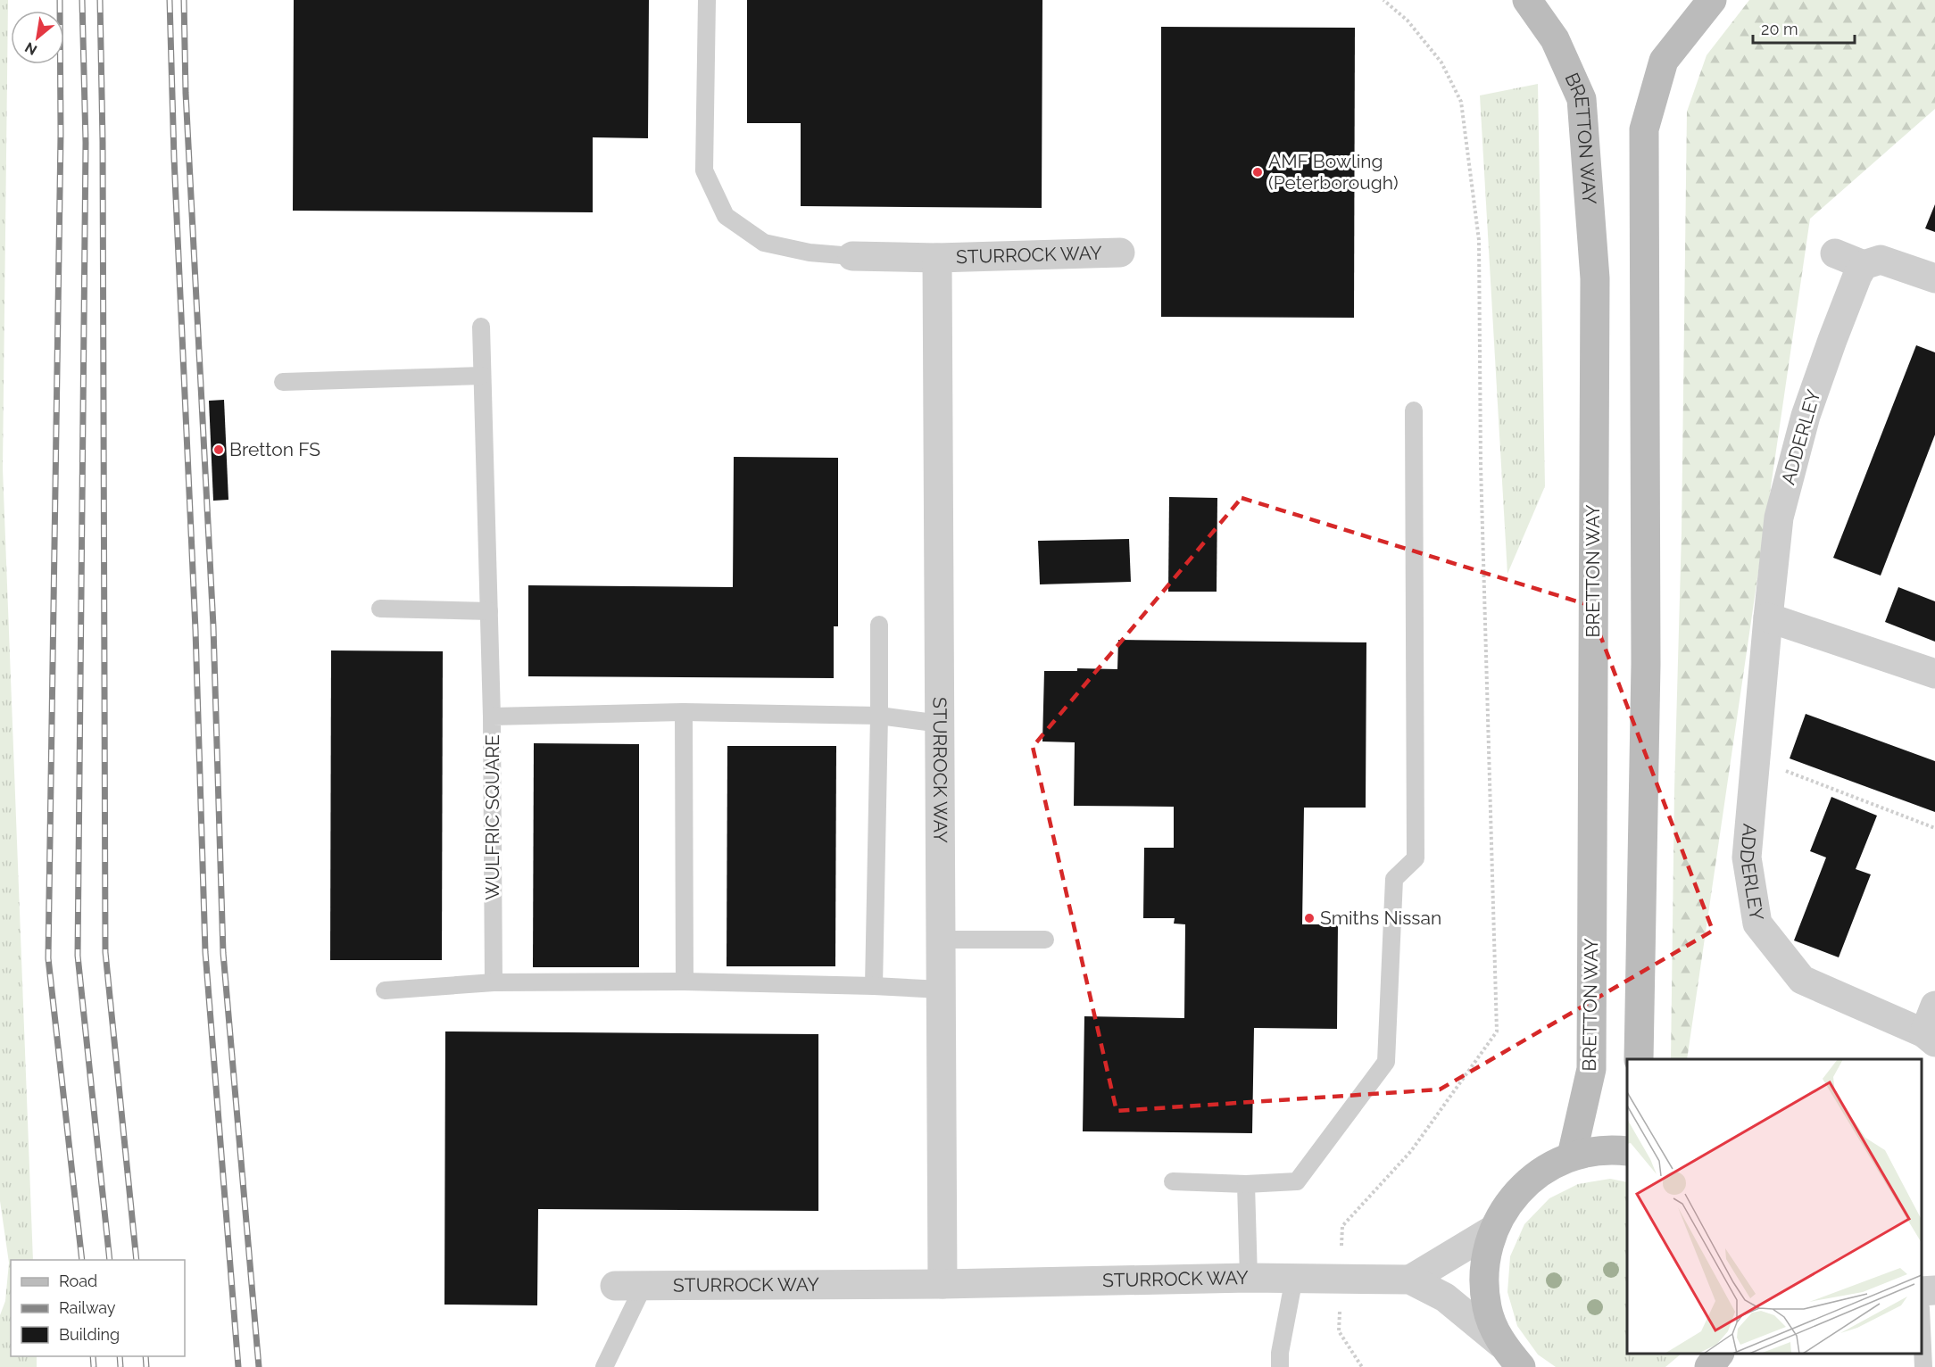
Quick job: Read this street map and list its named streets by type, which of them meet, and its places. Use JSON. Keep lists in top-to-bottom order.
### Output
{
  "streets": {
    "street": ["BRETTON WAY", "STURROCK WAY", "ADDERLEY"],
    "lane": ["WULFRIC SQUARE"]
  },
  "crossings": [
    ["STURROCK WAY", "WULFRIC SQUARE"]
  ],
  "places": ["AMF Bowling (Peterborough)", "Bretton FS", "Smiths Nissan"],
  "legend": ["Road", "Railway", "Building"],
  "scale_bar": "20 m",
  "north": "bottom left"
}
